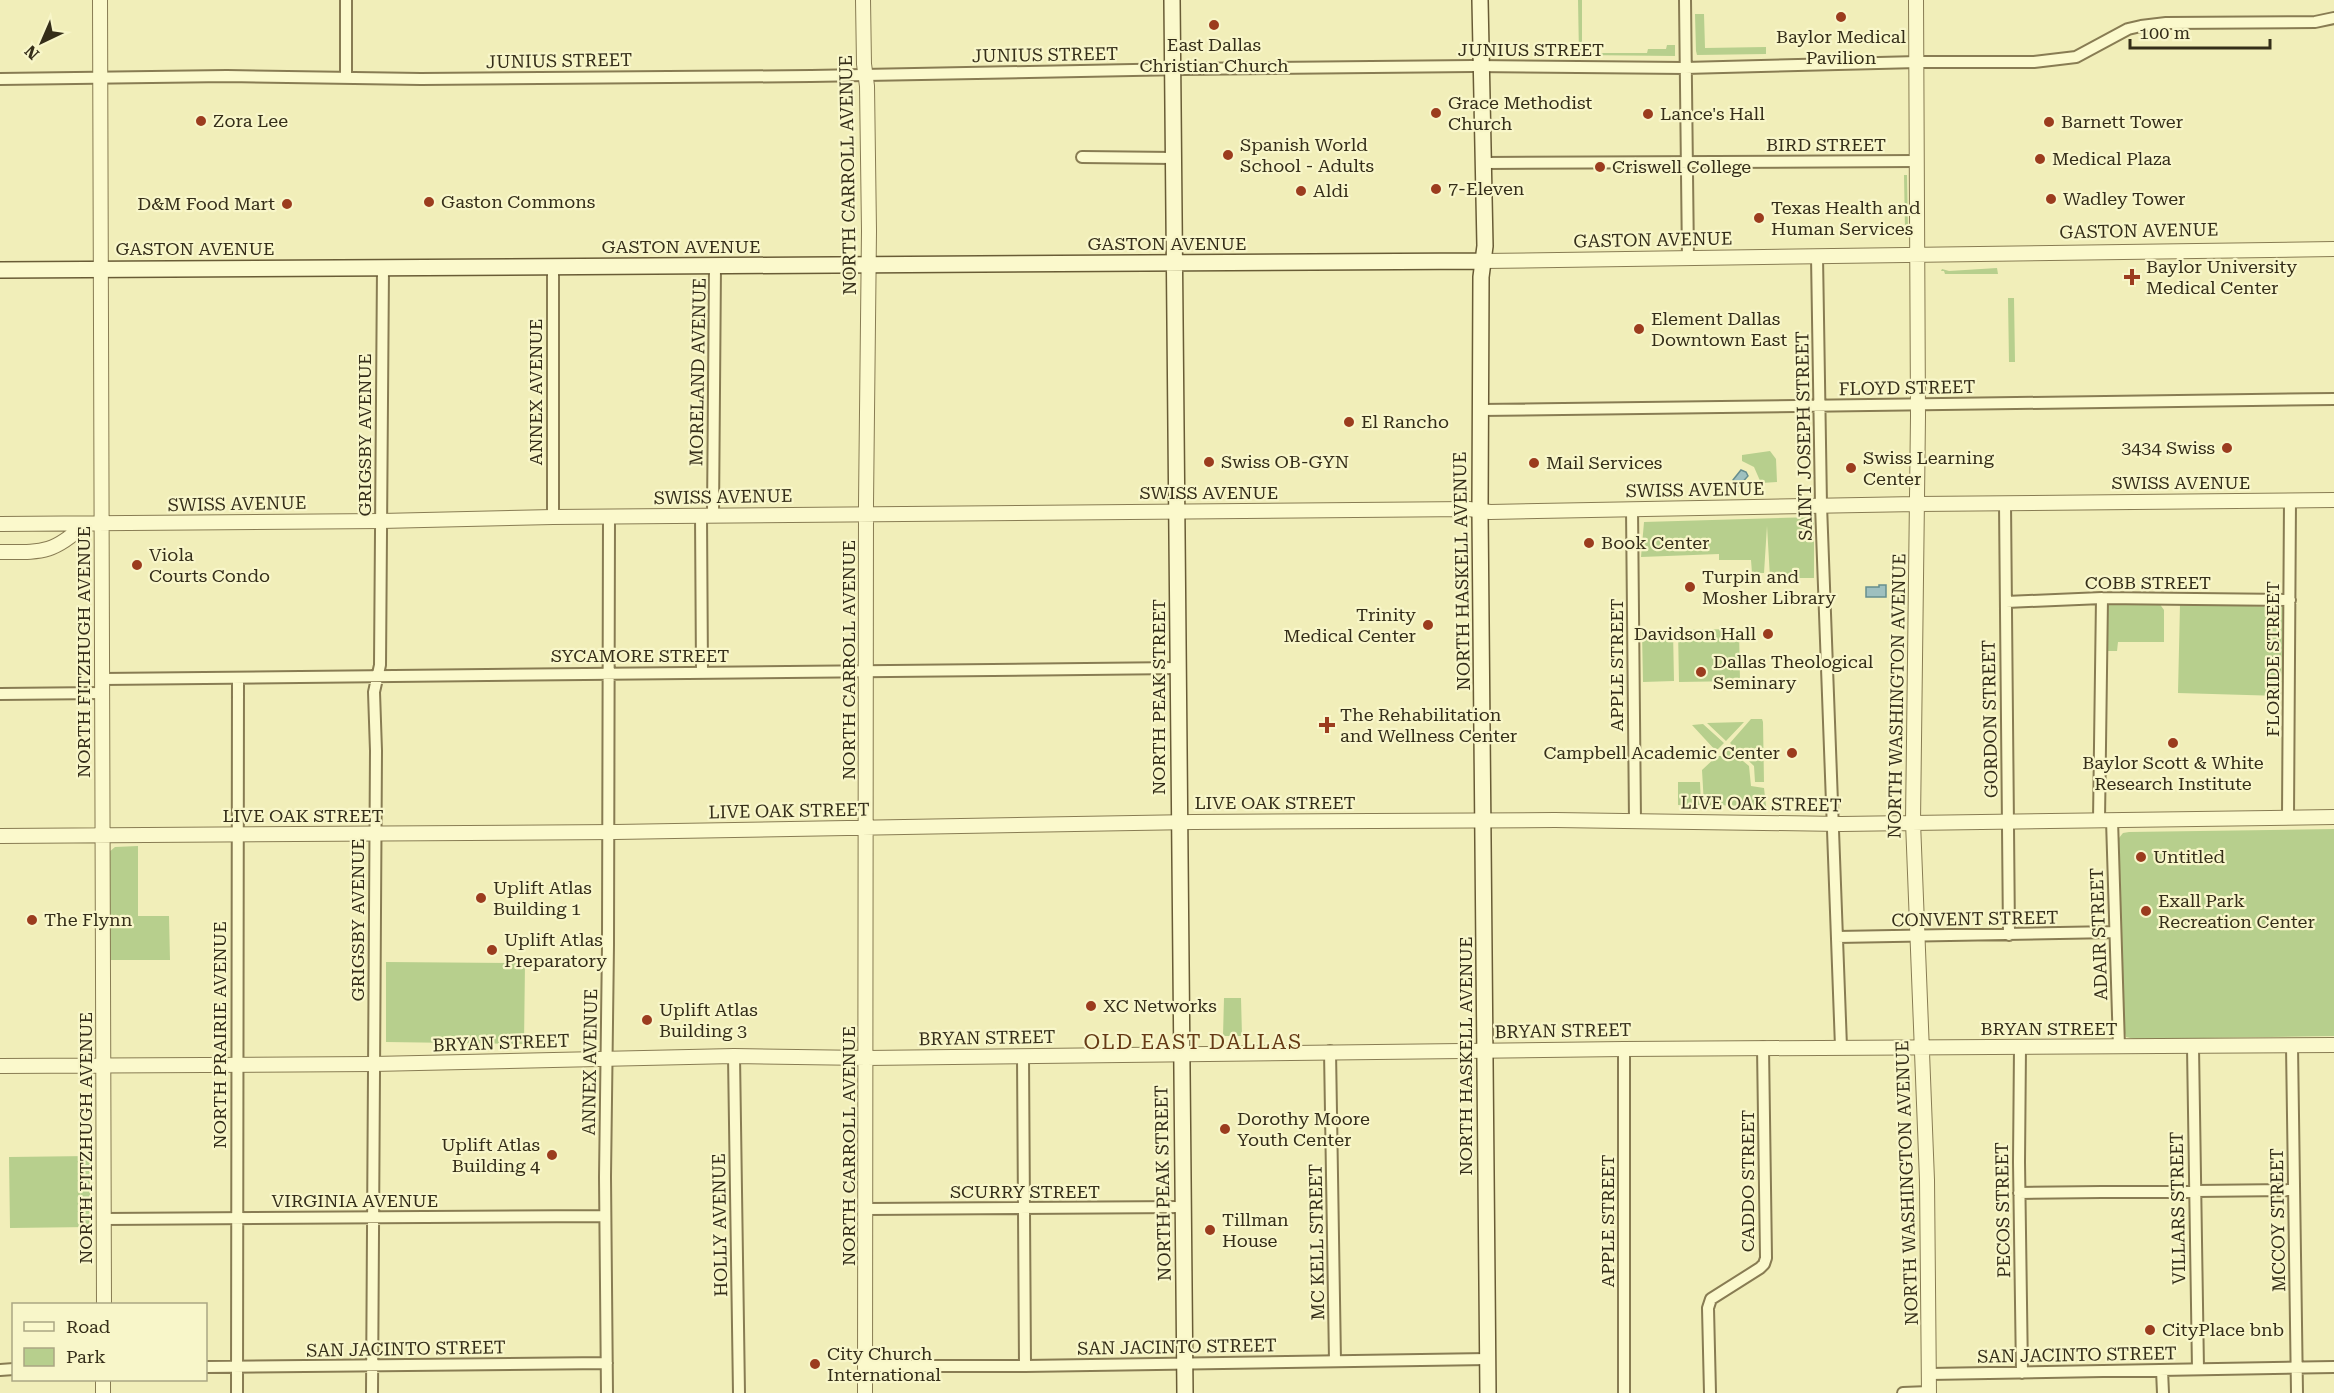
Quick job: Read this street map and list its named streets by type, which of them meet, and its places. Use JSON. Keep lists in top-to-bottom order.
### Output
{
  "streets": {
    "main road": ["GASTON AVENUE", "NORTH HASKELL AVENUE", "NORTH PEAK STREET"],
    "street": [
      "JUNIUS STREET",
      "BIRD STREET",
      "NORTH CARROLL AVENUE",
      "MORELAND AVENUE",
      "FLOYD STREET",
      "ANNEX AVENUE",
      "GRIGSBY AVENUE",
      "SAINT JOSEPH STREET",
      "SWISS AVENUE",
      "COBB STREET",
      "NORTH FITZHUGH AVENUE",
      "SYCAMORE STREET",
      "FLORIDE STREET",
      "APPLE STREET",
      "NORTH WASHINGTON AVENUE",
      "GORDON STREET",
      "LIVE OAK STREET",
      "CONVENT STREET",
      "ADAIR STREET",
      "BRYAN STREET",
      "NORTH PRAIRIE AVENUE",
      "CADDO STREET",
      "SCURRY STREET",
      "VIRGINIA AVENUE",
      "VILLARS STREET",
      "PECOS STREET",
      "MCCOY STREET",
      "HOLLY AVENUE",
      "MC KELL STREET",
      "SAN JACINTO STREET"
    ]
  },
  "crossings": [
    ["JUNIUS STREET", "NORTH CARROLL AVENUE"],
    ["JUNIUS STREET", "NORTH HASKELL AVENUE"],
    ["JUNIUS STREET", "NORTH FITZHUGH AVENUE"],
    ["JUNIUS STREET", "NORTH WASHINGTON AVENUE"],
    ["JUNIUS STREET", "NORTH PEAK STREET"],
    ["BIRD STREET", "NORTH HASKELL AVENUE"],
    ["BIRD STREET", "NORTH WASHINGTON AVENUE"],
    ["NORTH CARROLL AVENUE", "GASTON AVENUE"],
    ["NORTH CARROLL AVENUE", "SWISS AVENUE"],
    ["NORTH CARROLL AVENUE", "SYCAMORE STREET"],
    ["NORTH CARROLL AVENUE", "LIVE OAK STREET"],
    ["NORTH CARROLL AVENUE", "BRYAN STREET"],
    ["NORTH CARROLL AVENUE", "SCURRY STREET"],
    ["NORTH CARROLL AVENUE", "SAN JACINTO STREET"],
    ["GASTON AVENUE", "MORELAND AVENUE"],
    ["GASTON AVENUE", "ANNEX AVENUE"],
    ["GASTON AVENUE", "GRIGSBY AVENUE"],
    ["GASTON AVENUE", "SAINT JOSEPH STREET"],
    ["GASTON AVENUE", "NORTH HASKELL AVENUE"],
    ["GASTON AVENUE", "NORTH FITZHUGH AVENUE"],
    ["GASTON AVENUE", "NORTH WASHINGTON AVENUE"],
    ["GASTON AVENUE", "NORTH PEAK STREET"],
    ["MORELAND AVENUE", "SWISS AVENUE"],
    ["MORELAND AVENUE", "SYCAMORE STREET"],
    ["FLOYD STREET", "SAINT JOSEPH STREET"],
    ["FLOYD STREET", "NORTH HASKELL AVENUE"],
    ["FLOYD STREET", "NORTH WASHINGTON AVENUE"],
    ["ANNEX AVENUE", "SWISS AVENUE"],
    ["ANNEX AVENUE", "SYCAMORE STREET"],
    ["ANNEX AVENUE", "LIVE OAK STREET"],
    ["ANNEX AVENUE", "BRYAN STREET"],
    ["ANNEX AVENUE", "VIRGINIA AVENUE"],
    ["ANNEX AVENUE", "SAN JACINTO STREET"],
    ["GRIGSBY AVENUE", "SWISS AVENUE"],
    ["GRIGSBY AVENUE", "SYCAMORE STREET"],
    ["GRIGSBY AVENUE", "LIVE OAK STREET"],
    ["GRIGSBY AVENUE", "BRYAN STREET"],
    ["GRIGSBY AVENUE", "VIRGINIA AVENUE"],
    ["GRIGSBY AVENUE", "SAN JACINTO STREET"],
    ["SAINT JOSEPH STREET", "SWISS AVENUE"],
    ["SAINT JOSEPH STREET", "LIVE OAK STREET"],
    ["SAINT JOSEPH STREET", "CONVENT STREET"],
    ["SAINT JOSEPH STREET", "BRYAN STREET"],
    ["SWISS AVENUE", "NORTH HASKELL AVENUE"],
    ["SWISS AVENUE", "NORTH FITZHUGH AVENUE"],
    ["SWISS AVENUE", "FLORIDE STREET"],
    ["SWISS AVENUE", "APPLE STREET"],
    ["SWISS AVENUE", "NORTH WASHINGTON AVENUE"],
    ["SWISS AVENUE", "NORTH PEAK STREET"],
    ["SWISS AVENUE", "GORDON STREET"],
    ["NORTH HASKELL AVENUE", "LIVE OAK STREET"],
    ["NORTH HASKELL AVENUE", "BRYAN STREET"],
    ["NORTH HASKELL AVENUE", "SAN JACINTO STREET"],
    ["COBB STREET", "FLORIDE STREET"],
    ["COBB STREET", "GORDON STREET"],
    ["COBB STREET", "ADAIR STREET"],
    ["NORTH FITZHUGH AVENUE", "SYCAMORE STREET"],
    ["NORTH FITZHUGH AVENUE", "LIVE OAK STREET"],
    ["NORTH FITZHUGH AVENUE", "BRYAN STREET"],
    ["NORTH FITZHUGH AVENUE", "VIRGINIA AVENUE"],
    ["SYCAMORE STREET", "NORTH PEAK STREET"],
    ["SYCAMORE STREET", "NORTH PRAIRIE AVENUE"],
    ["FLORIDE STREET", "LIVE OAK STREET"],
    ["APPLE STREET", "LIVE OAK STREET"],
    ["APPLE STREET", "BRYAN STREET"],
    ["NORTH WASHINGTON AVENUE", "LIVE OAK STREET"],
    ["NORTH WASHINGTON AVENUE", "CONVENT STREET"],
    ["NORTH WASHINGTON AVENUE", "BRYAN STREET"],
    ["NORTH WASHINGTON AVENUE", "SAN JACINTO STREET"],
    ["NORTH PEAK STREET", "LIVE OAK STREET"],
    ["NORTH PEAK STREET", "BRYAN STREET"],
    ["NORTH PEAK STREET", "SCURRY STREET"],
    ["NORTH PEAK STREET", "SAN JACINTO STREET"],
    ["GORDON STREET", "LIVE OAK STREET"],
    ["GORDON STREET", "CONVENT STREET"],
    ["LIVE OAK STREET", "ADAIR STREET"],
    ["LIVE OAK STREET", "NORTH PRAIRIE AVENUE"],
    ["CONVENT STREET", "ADAIR STREET"],
    ["ADAIR STREET", "BRYAN STREET"],
    ["BRYAN STREET", "NORTH PRAIRIE AVENUE"],
    ["BRYAN STREET", "CADDO STREET"],
    ["BRYAN STREET", "VILLARS STREET"],
    ["BRYAN STREET", "PECOS STREET"],
    ["BRYAN STREET", "MCCOY STREET"],
    ["BRYAN STREET", "HOLLY AVENUE"],
    ["BRYAN STREET", "MC KELL STREET"],
    ["NORTH PRAIRIE AVENUE", "VIRGINIA AVENUE"],
    ["NORTH PRAIRIE AVENUE", "SAN JACINTO STREET"],
    ["VILLARS STREET", "SAN JACINTO STREET"],
    ["PECOS STREET", "SAN JACINTO STREET"],
    ["MCCOY STREET", "SAN JACINTO STREET"],
    ["MC KELL STREET", "SAN JACINTO STREET"]
  ],
  "districts": ["OLD EAST DALLAS"],
  "places": {
    "other": [
      "Baylor Medical Pavilion",
      "East Dallas Christian Church",
      "Grace Methodist Church",
      "Lance's Hall",
      "Zora Lee",
      "Barnett Tower",
      "Spanish World School - Adults",
      "Medical Plaza",
      "Criswell College",
      "7-Eleven",
      "Aldi",
      "Wadley Tower",
      "Gaston Commons",
      "D&M Food Mart",
      "Texas Health and Human Services",
      "Element Dallas Downtown East",
      "El Rancho",
      "3434 Swiss",
      "Swiss OB-GYN",
      "Mail Services",
      "Swiss Learning Center",
      "Book Center",
      "Viola Courts Condo",
      "Turpin and Mosher Library",
      "Trinity Medical Center",
      "Davidson Hall",
      "Dallas Theological Seminary",
      "Baylor Scott & White Research Institute",
      "Campbell Academic Center",
      "Untitled",
      "Uplift Atlas Building 1",
      "Exall Park Recreation Center",
      "The Flynn",
      "Uplift Atlas Preparatory",
      "XC Networks",
      "Uplift Atlas Building 3",
      "Dorothy Moore Youth Center",
      "Uplift Atlas Building 4",
      "Tillman House",
      "CityPlace bnb",
      "City Church International"
    ],
    "health": ["Baylor University Medical Center", "The Rehabilitation and Wellness Center"]
  },
  "legend": ["Road", "Park"],
  "scale_bar": "100 m",
  "north": "bottom left"
}
